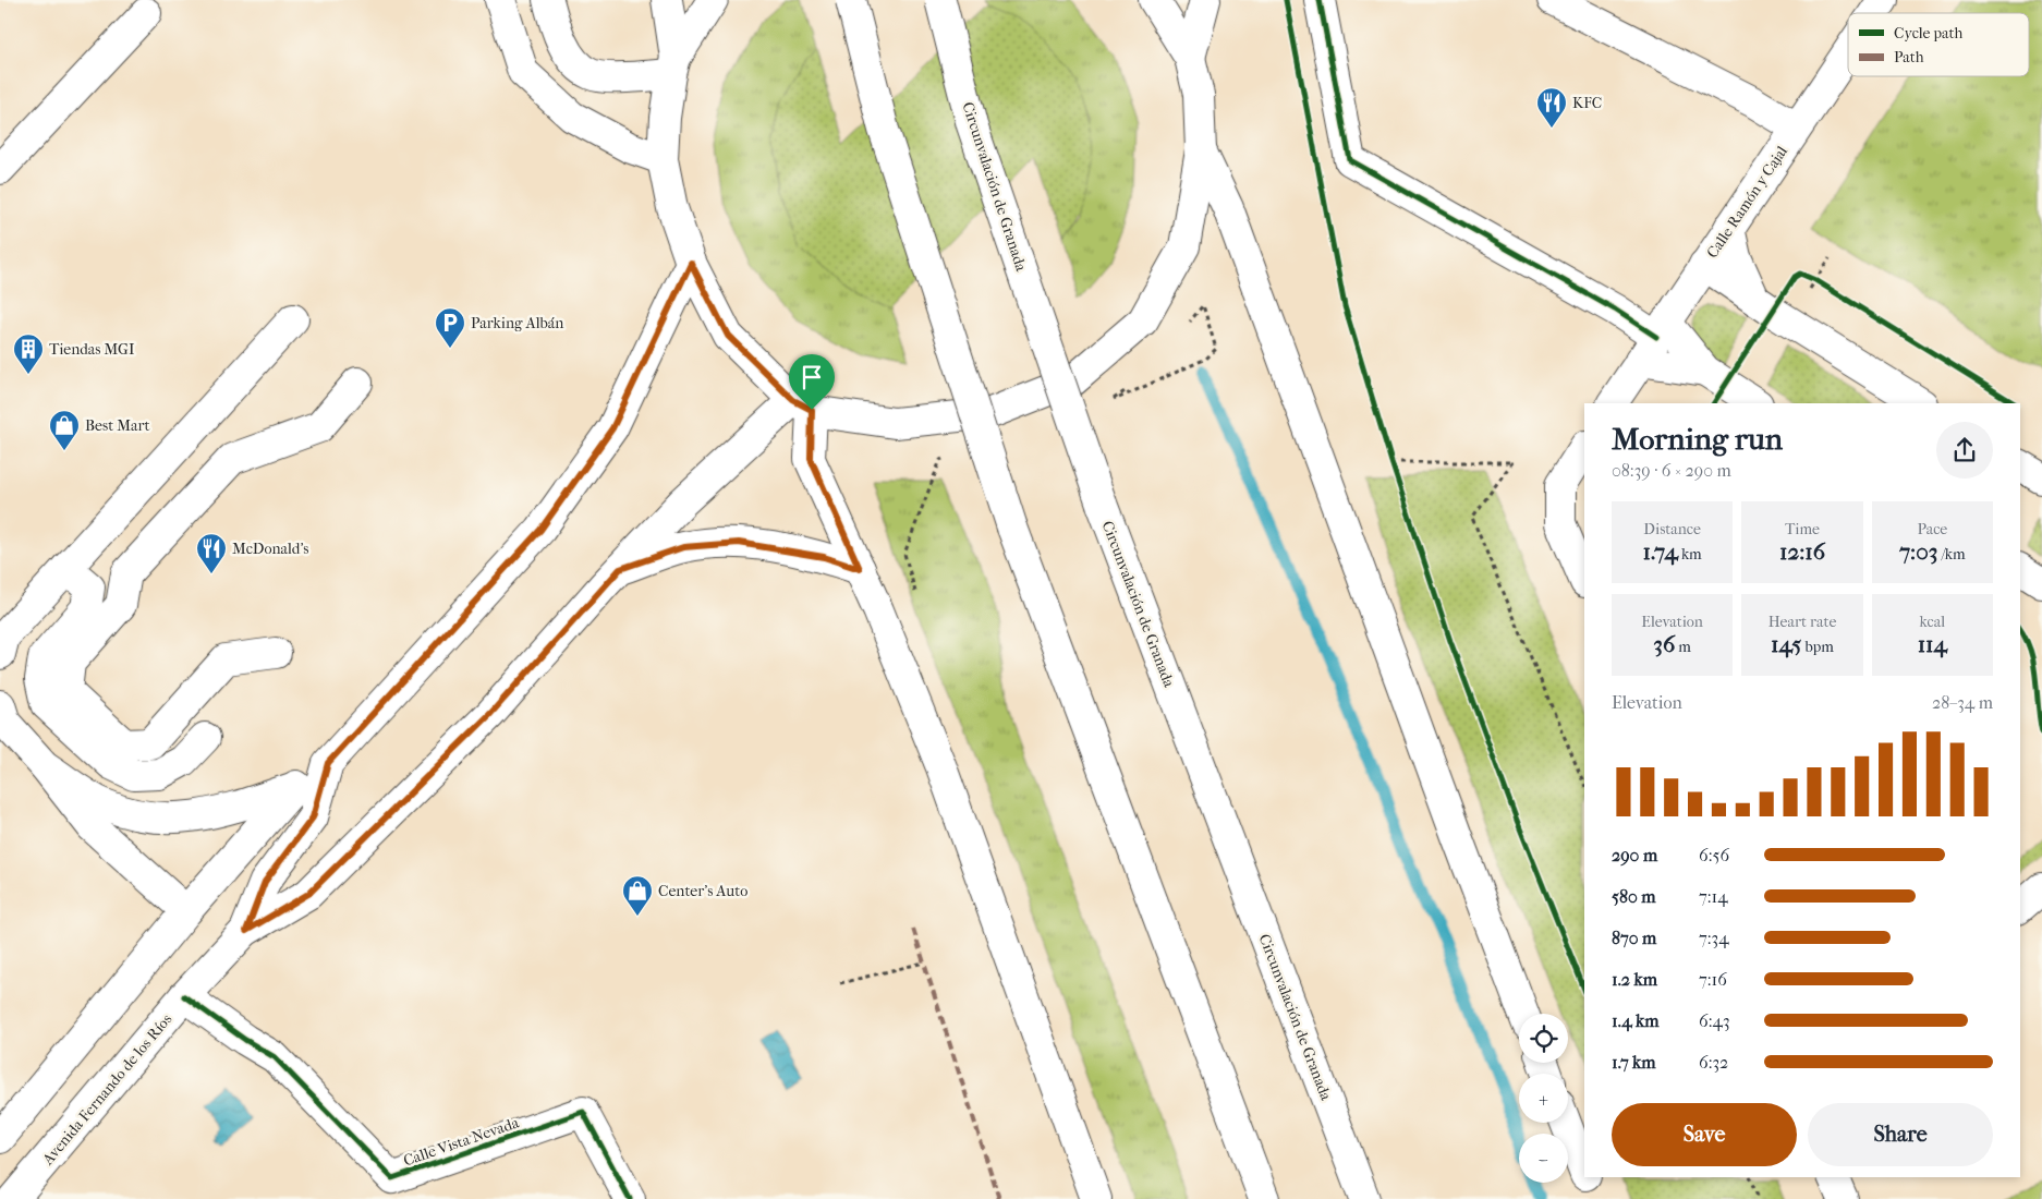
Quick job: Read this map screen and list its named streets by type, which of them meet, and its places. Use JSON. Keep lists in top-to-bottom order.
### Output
{
  "streets": {
    "main road": [
      "Circunvalación de Granada",
      "Calle Ramón y Cajal",
      "Avenida Fernando de los Ríos",
      "Calle Vista Nevada"
    ]
  },
  "crossings": [
    ["Avenida Fernando de los Ríos", "Calle Vista Nevada"]
  ],
  "places": {
    "restaurant": ["KFC", "McDonald's"],
    "parking": ["Parking Albán"],
    "building": ["Tiendas MGI"],
    "shop": ["Best Mart", "Center's Auto"]
  },
  "legend": ["Cycle path", "Path"],
  "page": {
    "heading": ["Morning run", "08:39 · 6 × 290 m"],
    "stats": [
      ["Distance", "1.74 km"],
      ["Time", "12:16"],
      ["Pace", "7:03 /km"],
      ["Elevation", "36 m"],
      ["Heart rate", "145 bpm"],
      ["kcal", "114"]
    ],
    "chart": ["Elevation", "28–34 m"],
    "list": [
      {
        "name": "290 m",
        "note": "6:56"
      },
      {
        "name": "580 m",
        "note": "7:14"
      },
      {
        "name": "870 m",
        "note": "7:34"
      },
      {
        "name": "1.2 km",
        "note": "7:16"
      },
      {
        "name": "1.4 km",
        "note": "6:43"
      },
      {
        "name": "1.7 km",
        "note": "6:32"
      }
    ],
    "map_buttons": ["+", "−"],
    "buttons": ["Save", "Share"]
  }
}
